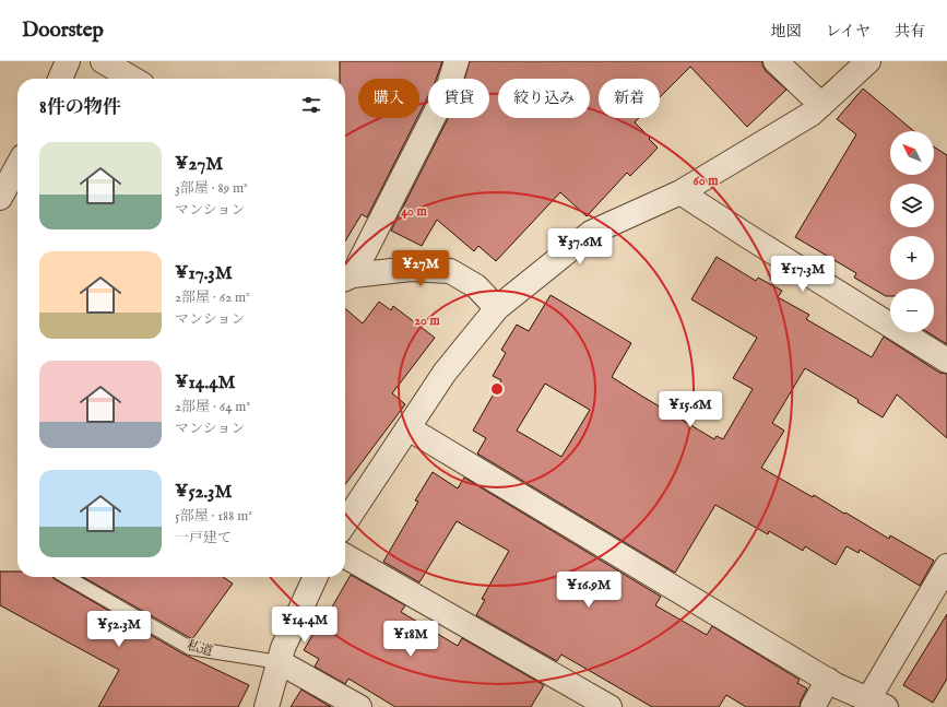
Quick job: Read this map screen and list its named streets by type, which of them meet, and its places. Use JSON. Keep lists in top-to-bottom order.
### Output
{
  "streets": {
    "lane": ["私道"]
  },
  "north": "top left",
  "page": {
    "header": "Doorstep",
    "nav": ["地図", "レイヤ", "共有"],
    "chip": [
      "購入",
      "賃貸",
      "絞り込み",
      "新着"
    ],
    "heading": "8件の物件",
    "map_buttons": ["+", "−"],
    "list": [
      {
        "name": "¥27M",
        "note": "3部屋 · 89 m² · マンション"
      },
      {
        "name": "¥17.3M",
        "note": "2部屋 · 62 m² · マンション"
      },
      {
        "name": "¥14.4M",
        "note": "2部屋 · 64 m² · マンション"
      },
      {
        "name": "¥52.3M",
        "note": "5部屋 · 188 m² · 一戸建て"
      }
    ],
    "price": [
      "¥37.6M",
      "¥27M",
      "¥17.3M",
      "¥15.6M",
      "¥16.9M",
      "¥14.4M",
      "¥52.3M",
      "¥18M"
    ]
  },
  "rings": ["60 m", "40 m", "20 m"]
}
